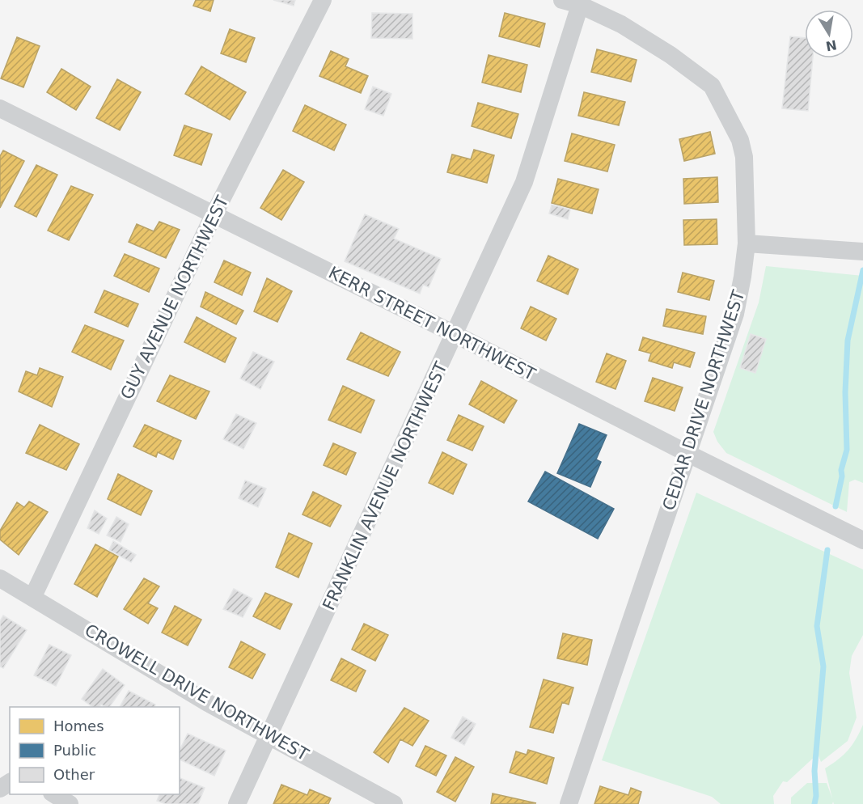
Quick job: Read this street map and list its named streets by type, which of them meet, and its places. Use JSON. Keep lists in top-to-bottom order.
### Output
{
  "streets": {
    "street": [
      "GUY AVENUE NORTHWEST",
      "KERR STREET NORTHWEST",
      "CEDAR DRIVE NORTHWEST",
      "FRANKLIN AVENUE NORTHWEST",
      "CROWELL DRIVE NORTHWEST"
    ]
  },
  "crossings": [
    ["GUY AVENUE NORTHWEST", "KERR STREET NORTHWEST"],
    ["GUY AVENUE NORTHWEST", "CROWELL DRIVE NORTHWEST"],
    ["KERR STREET NORTHWEST", "CEDAR DRIVE NORTHWEST"],
    ["KERR STREET NORTHWEST", "FRANKLIN AVENUE NORTHWEST"],
    ["CEDAR DRIVE NORTHWEST", "FRANKLIN AVENUE NORTHWEST"],
    ["FRANKLIN AVENUE NORTHWEST", "CROWELL DRIVE NORTHWEST"]
  ],
  "legend": ["Homes", "Public", "Other"],
  "north": "bottom"
}
